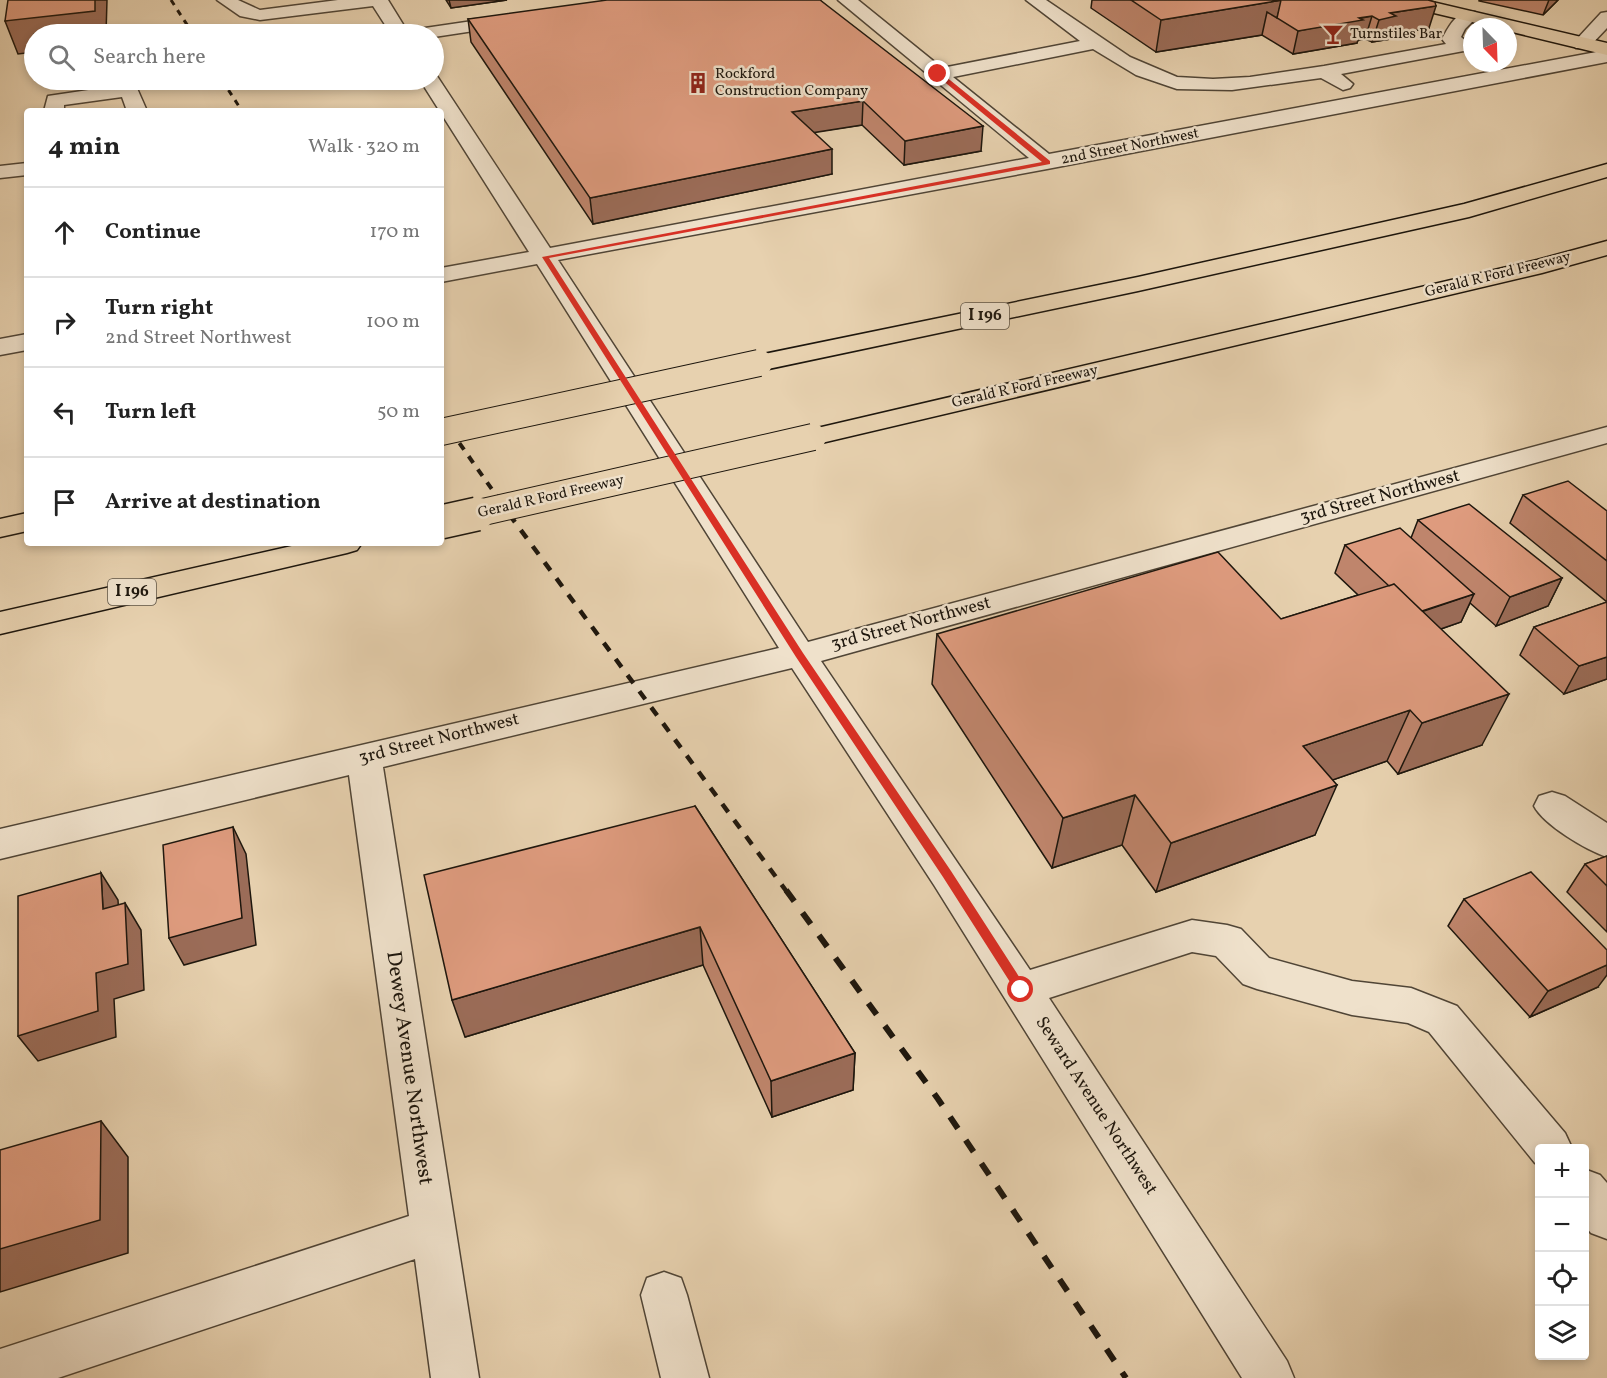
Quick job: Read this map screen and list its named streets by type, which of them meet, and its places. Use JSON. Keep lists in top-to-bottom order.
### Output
{
  "streets": {
    "main road": ["Gerald R Ford Freeway", "I 196"],
    "street": [
      "2nd Street Northwest",
      "3rd Street Northwest",
      "Dewey Avenue Northwest",
      "Seward Avenue Northwest"
    ]
  },
  "crossings": [
    ["2nd Street Northwest", "Seward Avenue Northwest"],
    ["3rd Street Northwest", "Dewey Avenue Northwest"],
    ["3rd Street Northwest", "Seward Avenue Northwest"]
  ],
  "places": {
    "bar": ["Turnstiles Bar"],
    "building": ["Rockford Construction Company"]
  },
  "north": "bottom right",
  "page": {
    "search": "Search here",
    "heading": ["4 min", "Walk · 320 m"],
    "list": [
      ["Continue", "170 m"],
      ["Turn right", "2nd Street Northwest", "100 m"],
      ["Turn left", "50 m"],
      "Arrive at destination"
    ],
    "map_buttons": ["+", "−"]
  }
}
